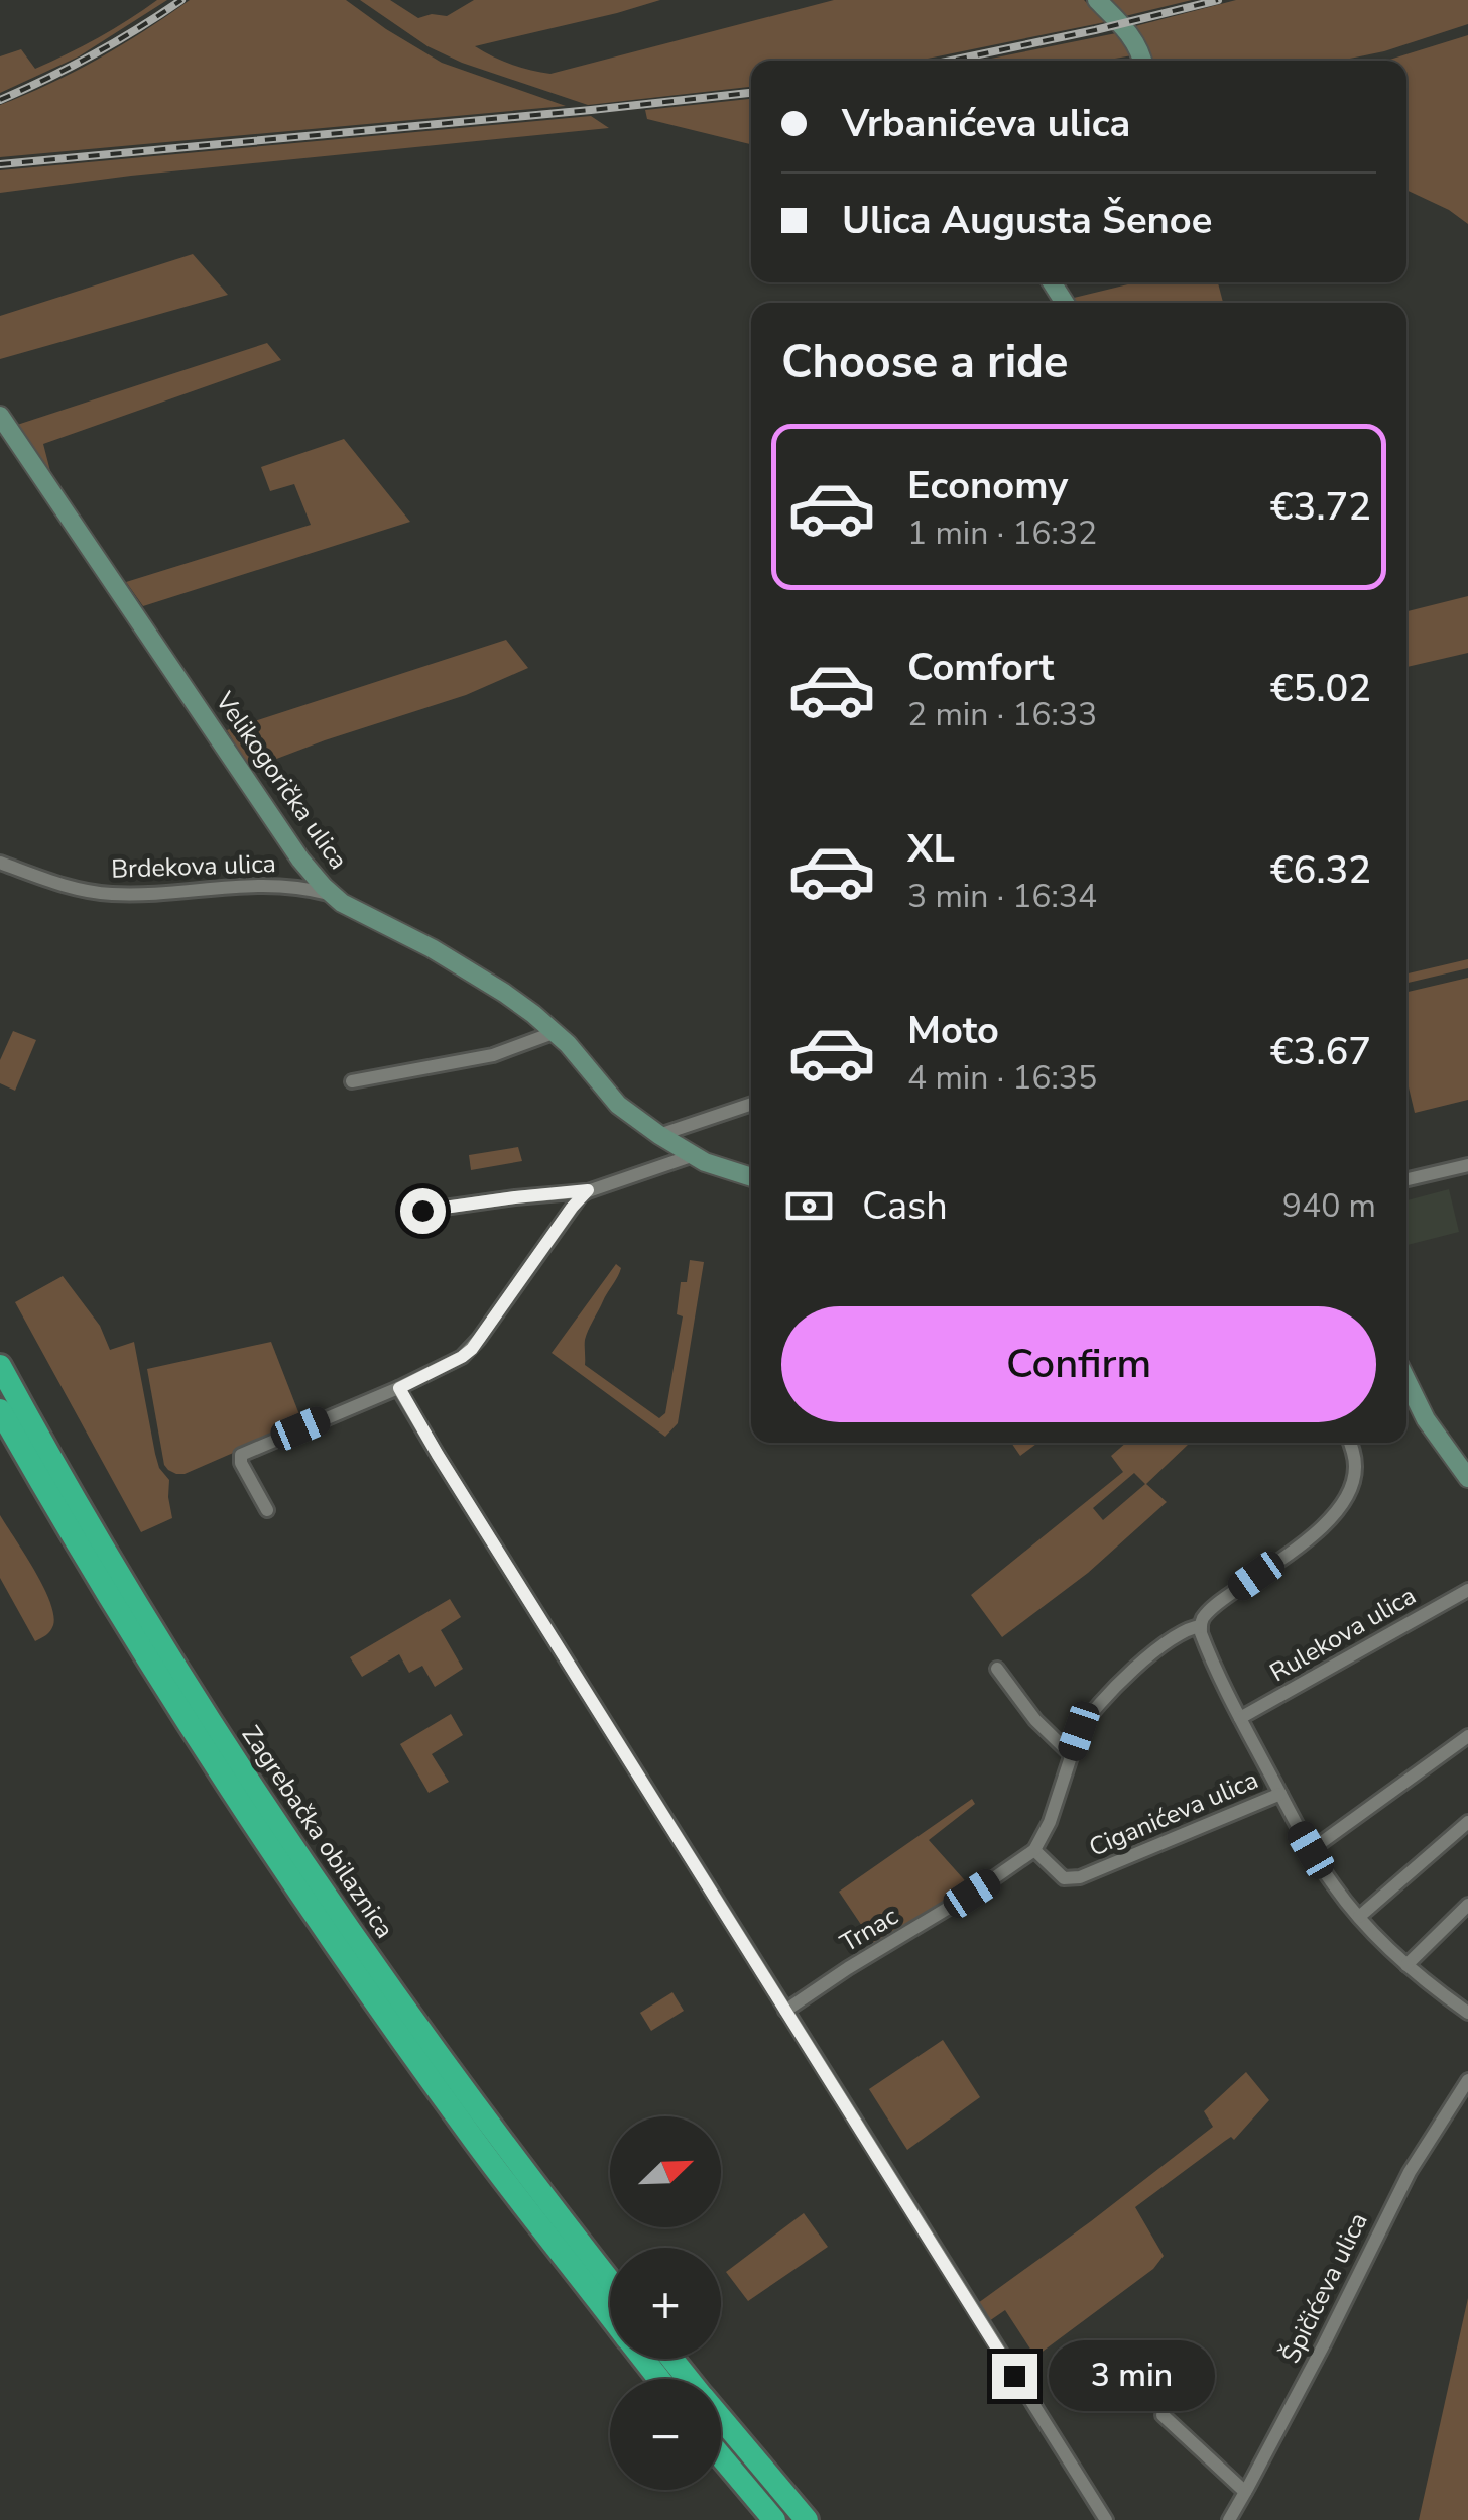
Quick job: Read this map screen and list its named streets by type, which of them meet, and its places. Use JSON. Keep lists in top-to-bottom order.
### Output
{
  "streets": {
    "highway": ["Zagrebačka obilaznica"],
    "street": [
      "Velikogorička ulica",
      "Brdekova ulica",
      "Rulekova ulica",
      "Ciganićeva ulica",
      "Trnac",
      "Špičićeva ulica"
    ]
  },
  "crossings": [
    ["Velikogorička ulica", "Brdekova ulica"],
    ["Ciganićeva ulica", "Trnac"]
  ],
  "north": "top right",
  "page": {
    "banner": ["Vrbanićeva ulica", "Ulica Augusta Šenoe"],
    "heading": "Choose a ride",
    "list": [
      {
        "name": "Economy",
        "note": "1 min · 16:32",
        "value": "€3.72"
      },
      {
        "name": "Comfort",
        "note": "2 min · 16:33",
        "value": "€5.02"
      },
      {
        "name": "XL",
        "note": "3 min · 16:34",
        "value": "€6.32"
      },
      {
        "name": "Moto",
        "note": "4 min · 16:35",
        "value": "€3.67"
      }
    ],
    "pay": ["Cash", "940 m"],
    "buttons": "Confirm",
    "map_buttons": ["+", "−"],
    "bubble": "3 min"
  }
}
